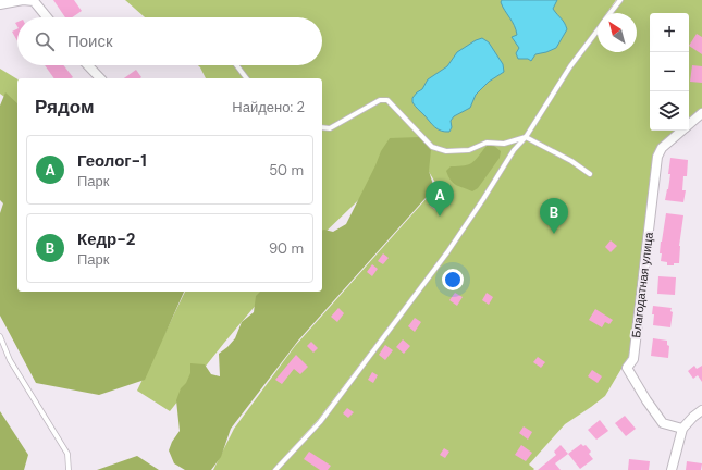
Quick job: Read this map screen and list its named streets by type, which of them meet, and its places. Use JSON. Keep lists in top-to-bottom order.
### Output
{
  "streets": {
    "street": ["Благодатная улица"]
  },
  "north": "top left",
  "page": {
    "map_buttons": ["+", "−"],
    "search": "Поиск",
    "heading": ["Рядом", "Найдено: 2"],
    "list": [
      {
        "mark": "A",
        "name": "Геолог-1",
        "note": "Парк",
        "value": "50 m"
      },
      {
        "mark": "B",
        "name": "Кедр-2",
        "note": "Парк",
        "value": "90 m"
      }
    ],
    "pins": ["A", "B"]
  }
}
